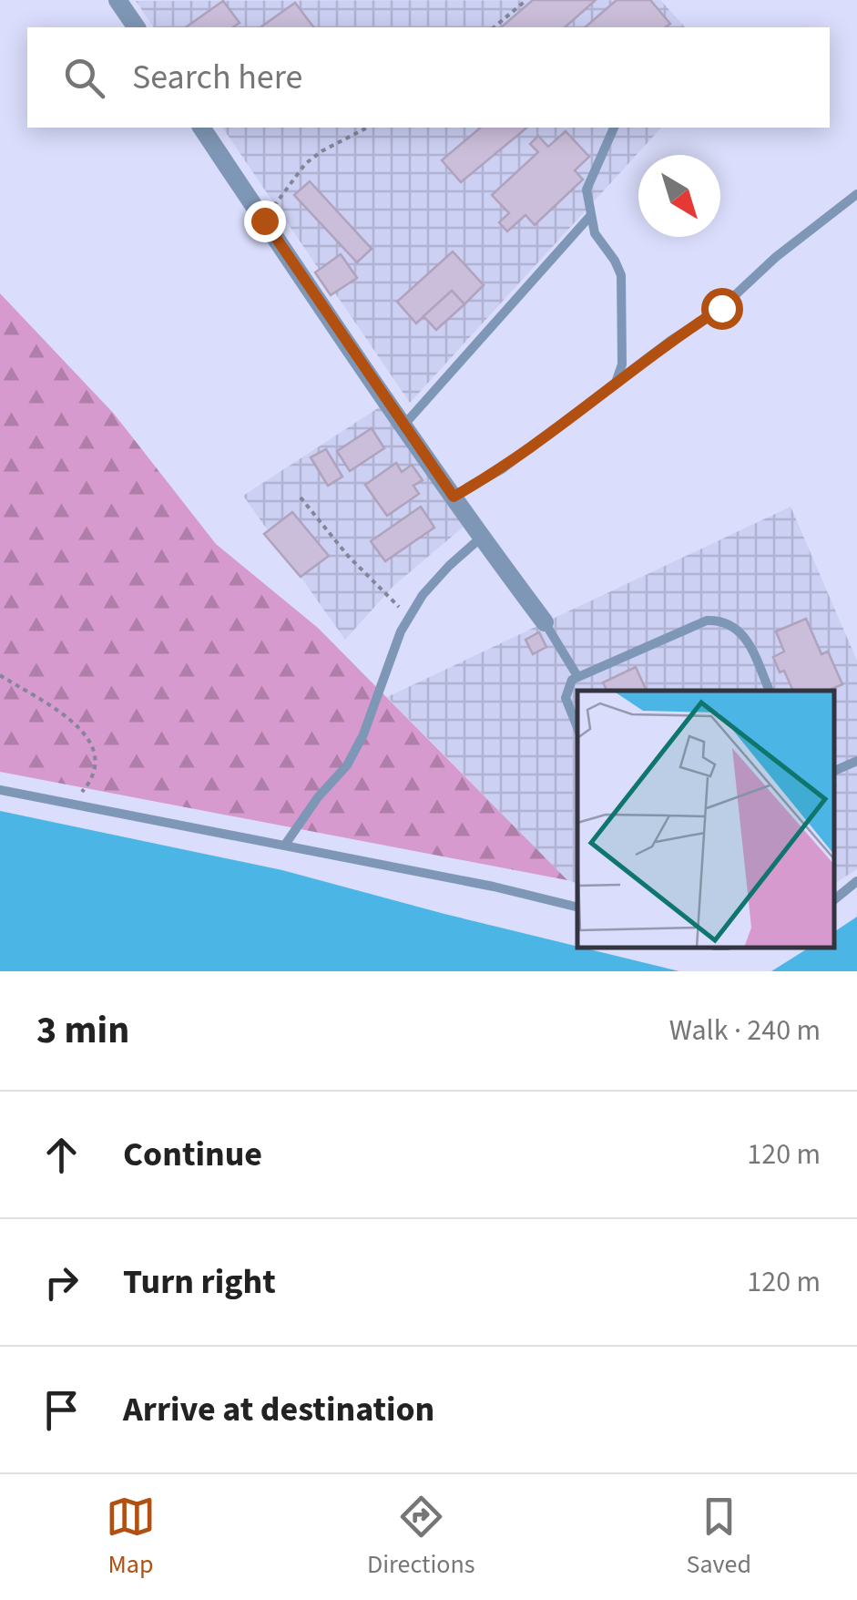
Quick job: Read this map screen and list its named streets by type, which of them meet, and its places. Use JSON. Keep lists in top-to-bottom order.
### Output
{
  "north": "bottom right",
  "page": {
    "search": "Search here",
    "heading": ["3 min", "Walk · 240 m"],
    "list": [
      ["Continue", "120 m"],
      ["Turn right", "120 m"],
      "Arrive at destination"
    ],
    "nav": ["Map", "Directions", "Saved"]
  }
}
